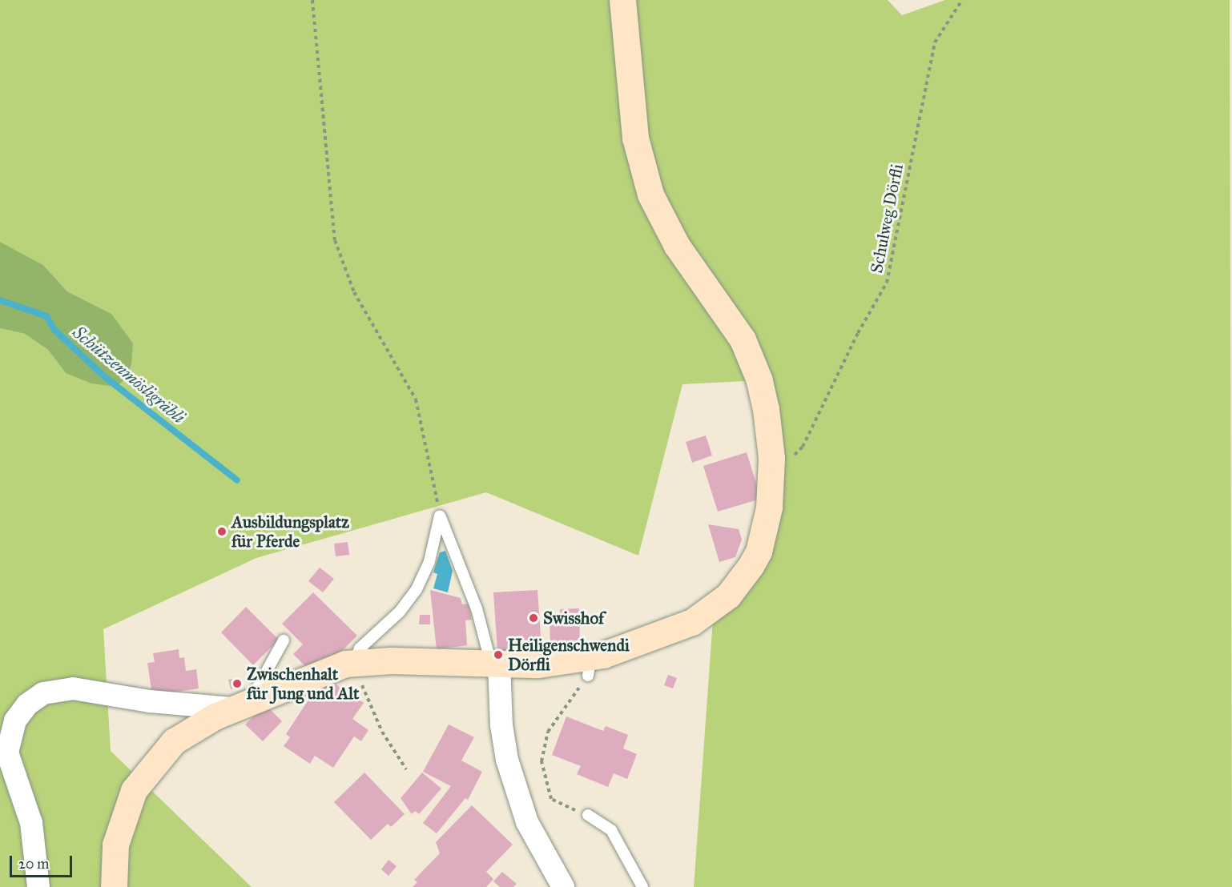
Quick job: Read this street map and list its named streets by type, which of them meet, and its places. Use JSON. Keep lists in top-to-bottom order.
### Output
{
  "streets": {
    "path": ["Schulweg Dörfli"]
  },
  "water": ["Schützenmösligräbli"],
  "places": [
    "Ausbildungsplatz für Pferde",
    "Swisshof",
    "Heiligenschwendi Dörfli",
    "Zwischenhalt für Jung und Alt"
  ],
  "scale_bar": "20 m"
}
